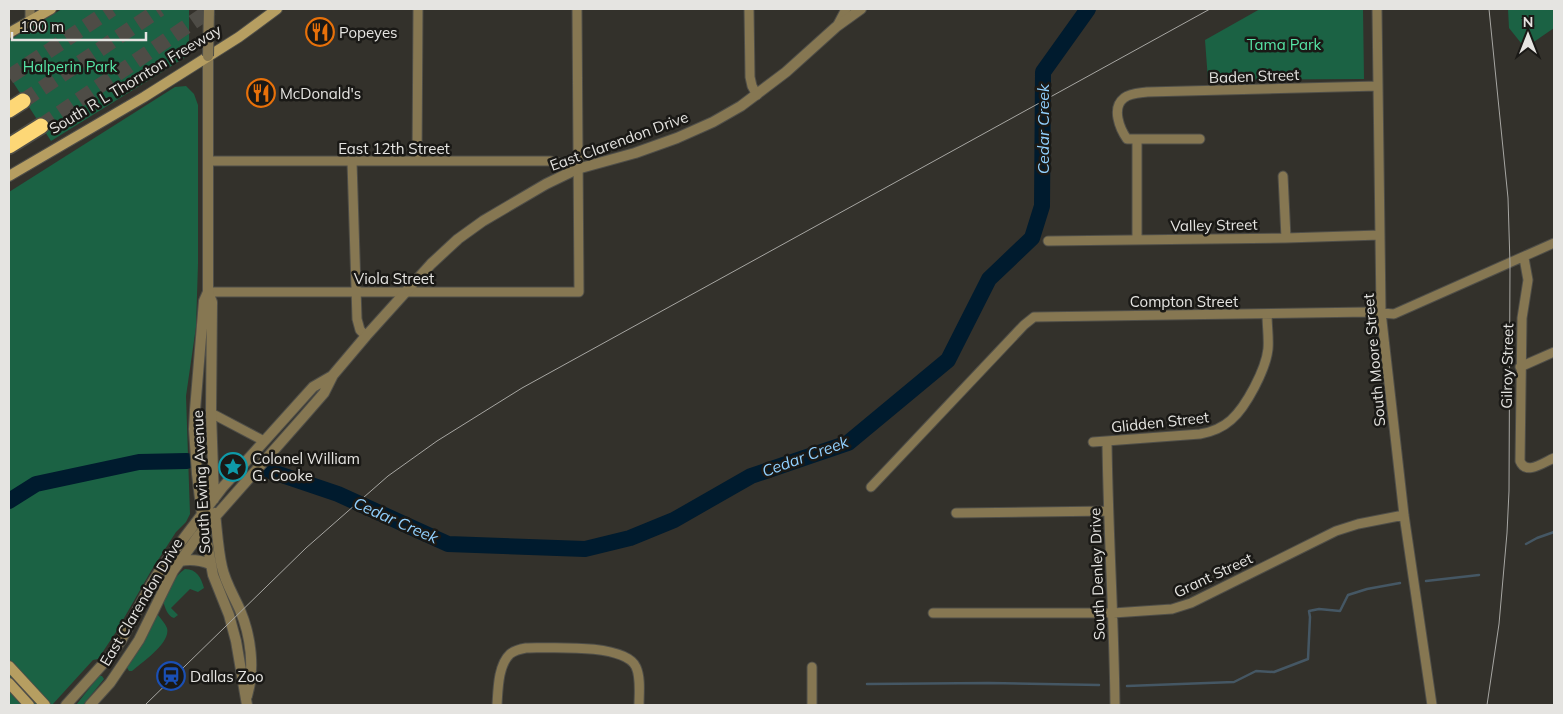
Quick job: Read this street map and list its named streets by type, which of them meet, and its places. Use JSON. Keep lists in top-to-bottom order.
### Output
{
  "streets": {
    "highway": ["South R L Thornton Freeway"],
    "street": [
      "Baden Street",
      "East Clarendon Drive",
      "East 12th Street",
      "Valley Street",
      "Viola Street",
      "Compton Street",
      "South Moore Street",
      "Gilroy Street",
      "Glidden Street",
      "South Ewing Avenue",
      "South Denley Drive",
      "Grant Street"
    ]
  },
  "crossings": [
    ["Baden Street", "South Moore Street"],
    ["South R L Thornton Freeway", "South Ewing Avenue"],
    ["East Clarendon Drive", "East 12th Street"],
    ["East Clarendon Drive", "Viola Street"],
    ["East Clarendon Drive", "South Ewing Avenue"],
    ["East 12th Street", "Viola Street"],
    ["East 12th Street", "South Ewing Avenue"],
    ["Valley Street", "South Moore Street"],
    ["Viola Street", "South Ewing Avenue"],
    ["Compton Street", "South Moore Street"],
    ["Compton Street", "Gilroy Street"],
    ["Compton Street", "Glidden Street"],
    ["South Moore Street", "Grant Street"],
    ["Glidden Street", "South Denley Drive"],
    ["South Denley Drive", "Grant Street"]
  ],
  "water": ["Cedar Creek"],
  "parks": ["Tama Park", "Halperin Park"],
  "places": {
    "restaurant": ["Popeyes", "McDonald's"],
    "place": ["Colonel William G. Cooke"],
    "station": ["Dallas Zoo"]
  },
  "scale_bar": "100 m",
  "north": "top"
}
